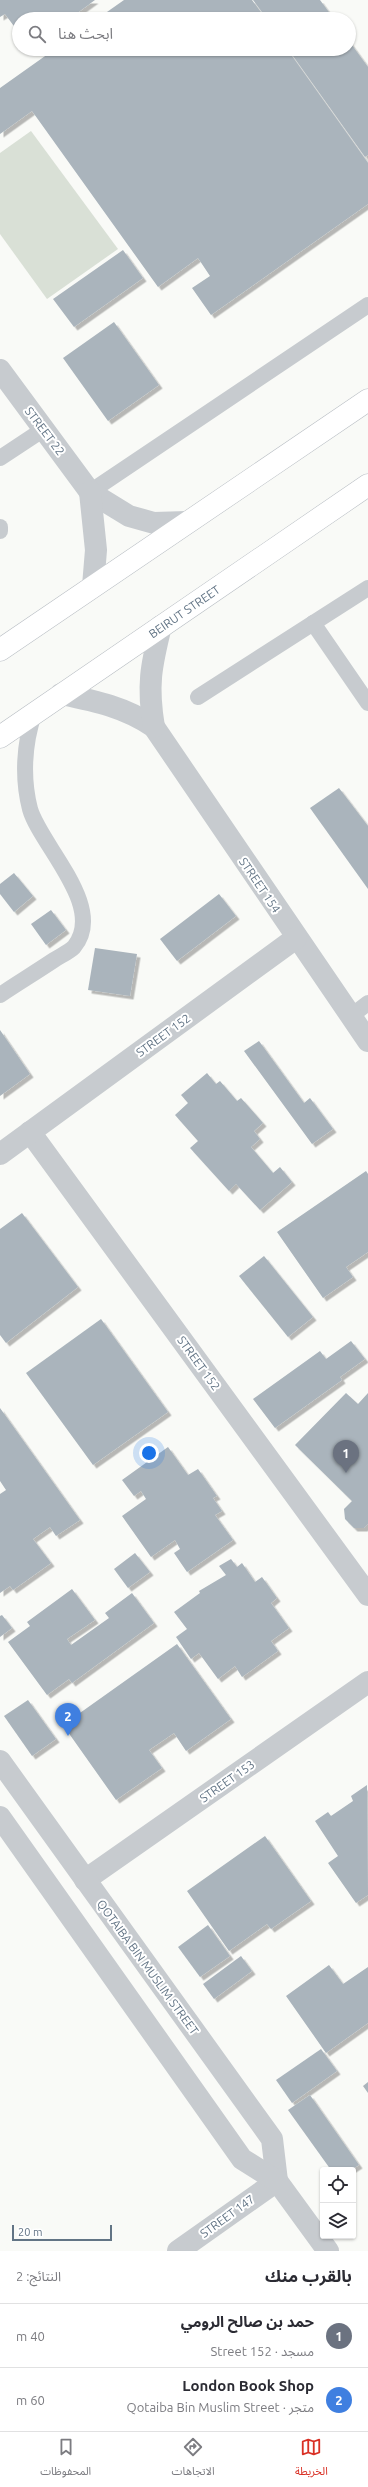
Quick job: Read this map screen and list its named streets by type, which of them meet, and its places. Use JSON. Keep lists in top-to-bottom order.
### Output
{
  "streets": {
    "main road": ["BEIRUT STREET"],
    "street": [
      "STREET 22",
      "STREET 154",
      "STREET 152",
      "STREET 153",
      "QOTAIBA BIN MUSLIM STREET",
      "STREET 147"
    ]
  },
  "crossings": [
    ["BEIRUT STREET", "STREET 154"],
    ["STREET 154", "STREET 152"],
    ["STREET 153", "QOTAIBA BIN MUSLIM STREET"],
    ["QOTAIBA BIN MUSLIM STREET", "STREET 147"]
  ],
  "scale_bar": "20 m",
  "page": {
    "search": "ابحث هنا",
    "pins": ["1", "2"],
    "scale": "20 m",
    "heading": ["بالقرب منك", "النتائج: 2"],
    "list": [
      {
        "mark": "1",
        "name": "حمد بن صالح الرومي",
        "note": "مسجد · Street 152",
        "value": "40 m"
      },
      {
        "mark": "2",
        "name": "London Book Shop",
        "note": "متجر · Qotaiba Bin Muslim Street",
        "value": "60 m"
      }
    ],
    "nav": ["الخريطة", "الاتجاهات", "المحفوظات"]
  }
}
